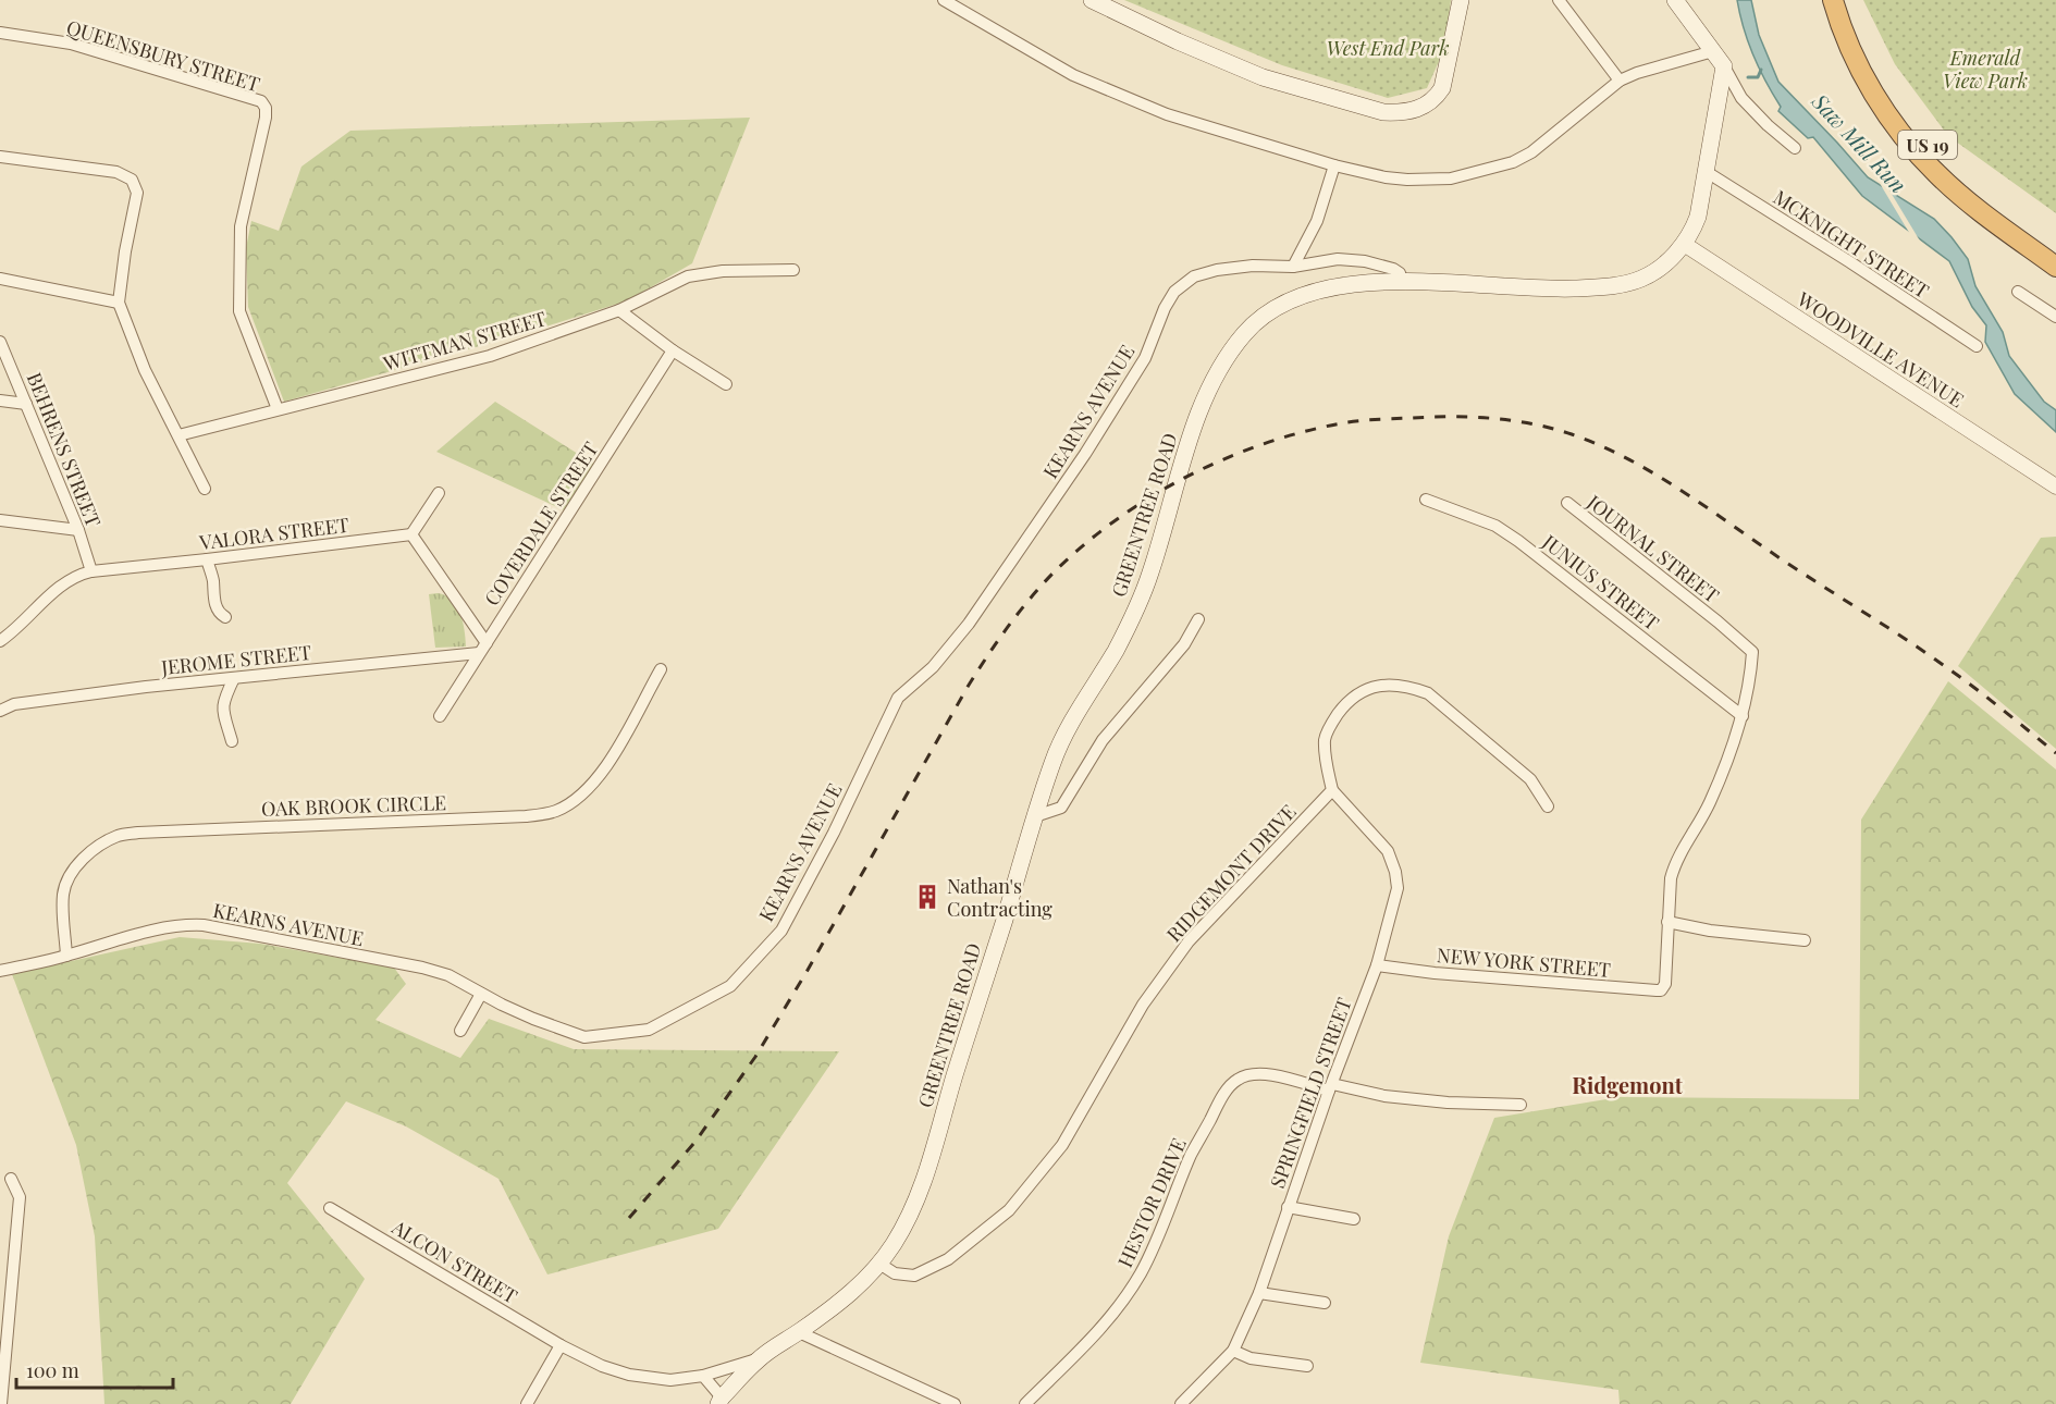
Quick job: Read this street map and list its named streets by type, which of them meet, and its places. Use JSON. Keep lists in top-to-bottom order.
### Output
{
  "streets": {
    "highway": ["US 19"],
    "main road": ["GREENTREE ROAD"],
    "street": [
      "QUEENSBURY STREET",
      "MCKNIGHT STREET",
      "WITTMAN STREET",
      "WOODVILLE AVENUE",
      "KEARNS AVENUE",
      "BEHRENS STREET",
      "COVERDALE STREET",
      "VALORA STREET",
      "JOURNAL STREET",
      "JUNIUS STREET",
      "JEROME STREET",
      "OAK BROOK CIRCLE",
      "RIDGEMONT DRIVE",
      "NEW YORK STREET",
      "SPRINGFIELD STREET",
      "HESTOR DRIVE",
      "ALCON STREET"
    ]
  },
  "crossings": [
    ["QUEENSBURY STREET", "WITTMAN STREET"],
    ["MCKNIGHT STREET", "GREENTREE ROAD"],
    ["WOODVILLE AVENUE", "GREENTREE ROAD"],
    ["KEARNS AVENUE", "GREENTREE ROAD"],
    ["KEARNS AVENUE", "OAK BROOK CIRCLE"],
    ["BEHRENS STREET", "VALORA STREET"],
    ["GREENTREE ROAD", "RIDGEMONT DRIVE"],
    ["GREENTREE ROAD", "ALCON STREET"],
    ["COVERDALE STREET", "JEROME STREET"],
    ["JOURNAL STREET", "JUNIUS STREET"],
    ["RIDGEMONT DRIVE", "SPRINGFIELD STREET"],
    ["NEW YORK STREET", "SPRINGFIELD STREET"],
    ["SPRINGFIELD STREET", "HESTOR DRIVE"]
  ],
  "districts": ["Ridgemont"],
  "water": ["Saw Mill Run"],
  "parks": ["West End Park", "Emerald View Park"],
  "places": {
    "building": ["Nathan's Contracting"]
  },
  "scale_bar": "100 m"
}
